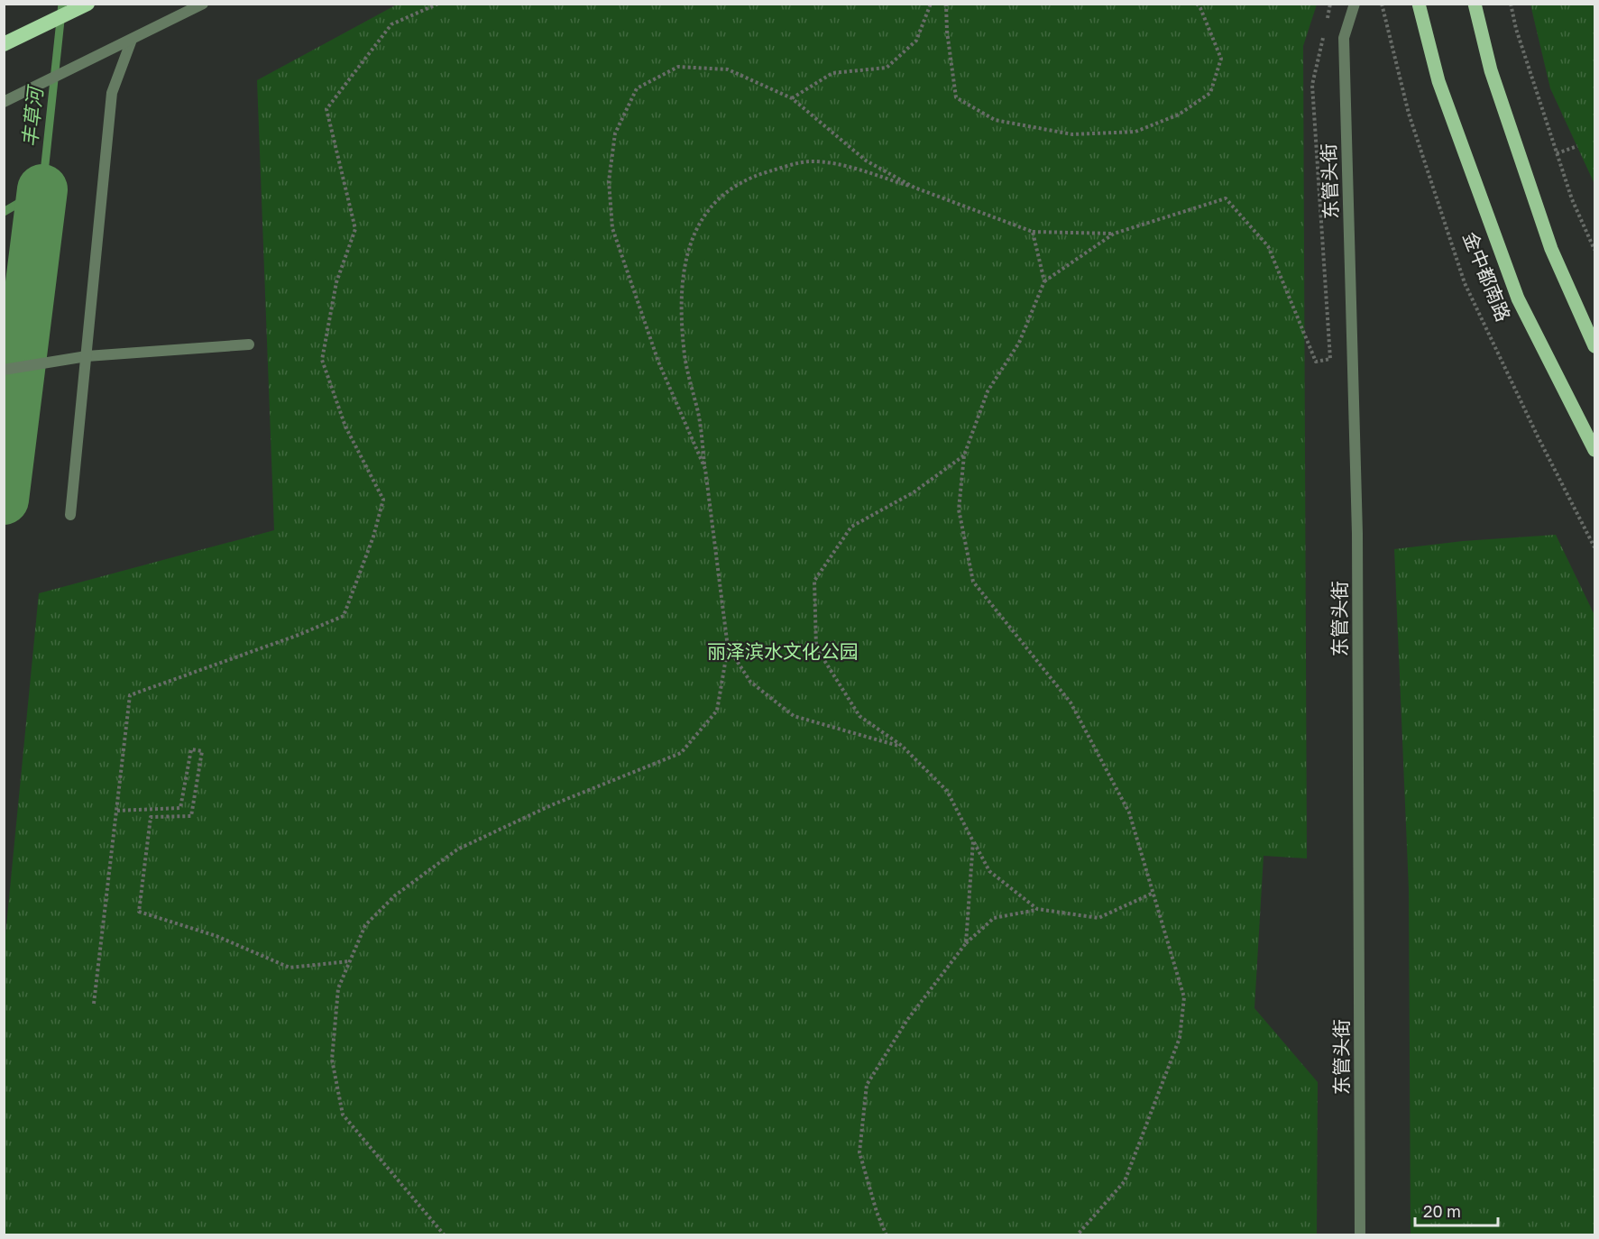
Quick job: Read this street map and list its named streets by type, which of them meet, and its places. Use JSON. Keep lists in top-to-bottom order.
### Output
{
  "streets": {
    "main road": ["金中都南路"],
    "street": ["东管头街"]
  },
  "water": ["丰草河"],
  "parks": ["丽泽滨水文化公园"],
  "scale_bar": "20 m"
}
